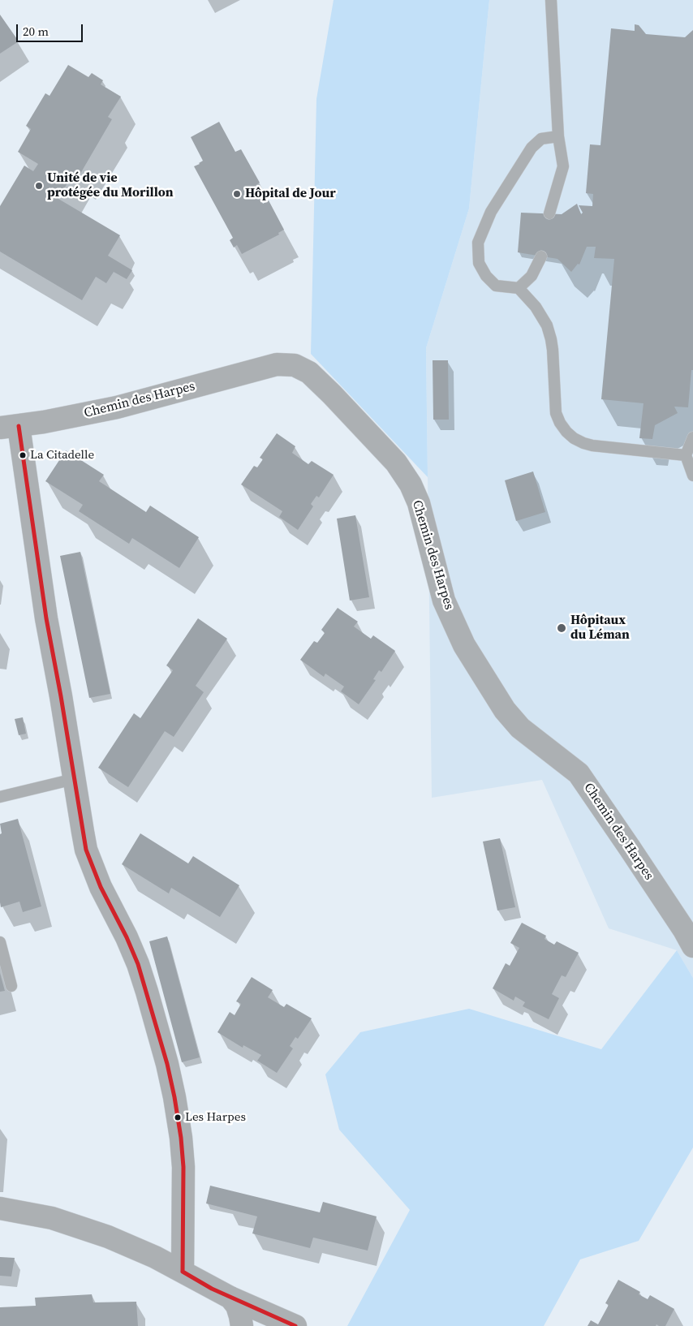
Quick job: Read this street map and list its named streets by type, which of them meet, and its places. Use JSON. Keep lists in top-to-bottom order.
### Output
{
  "streets": {
    "street": ["Chemin des Harpes"]
  },
  "places": [
    "Unité de vie protégée du Morillon",
    "Hôpital de Jour",
    "La Citadelle",
    "Hôpitaux du Léman",
    "Les Harpes"
  ],
  "scale_bar": "20 m"
}
